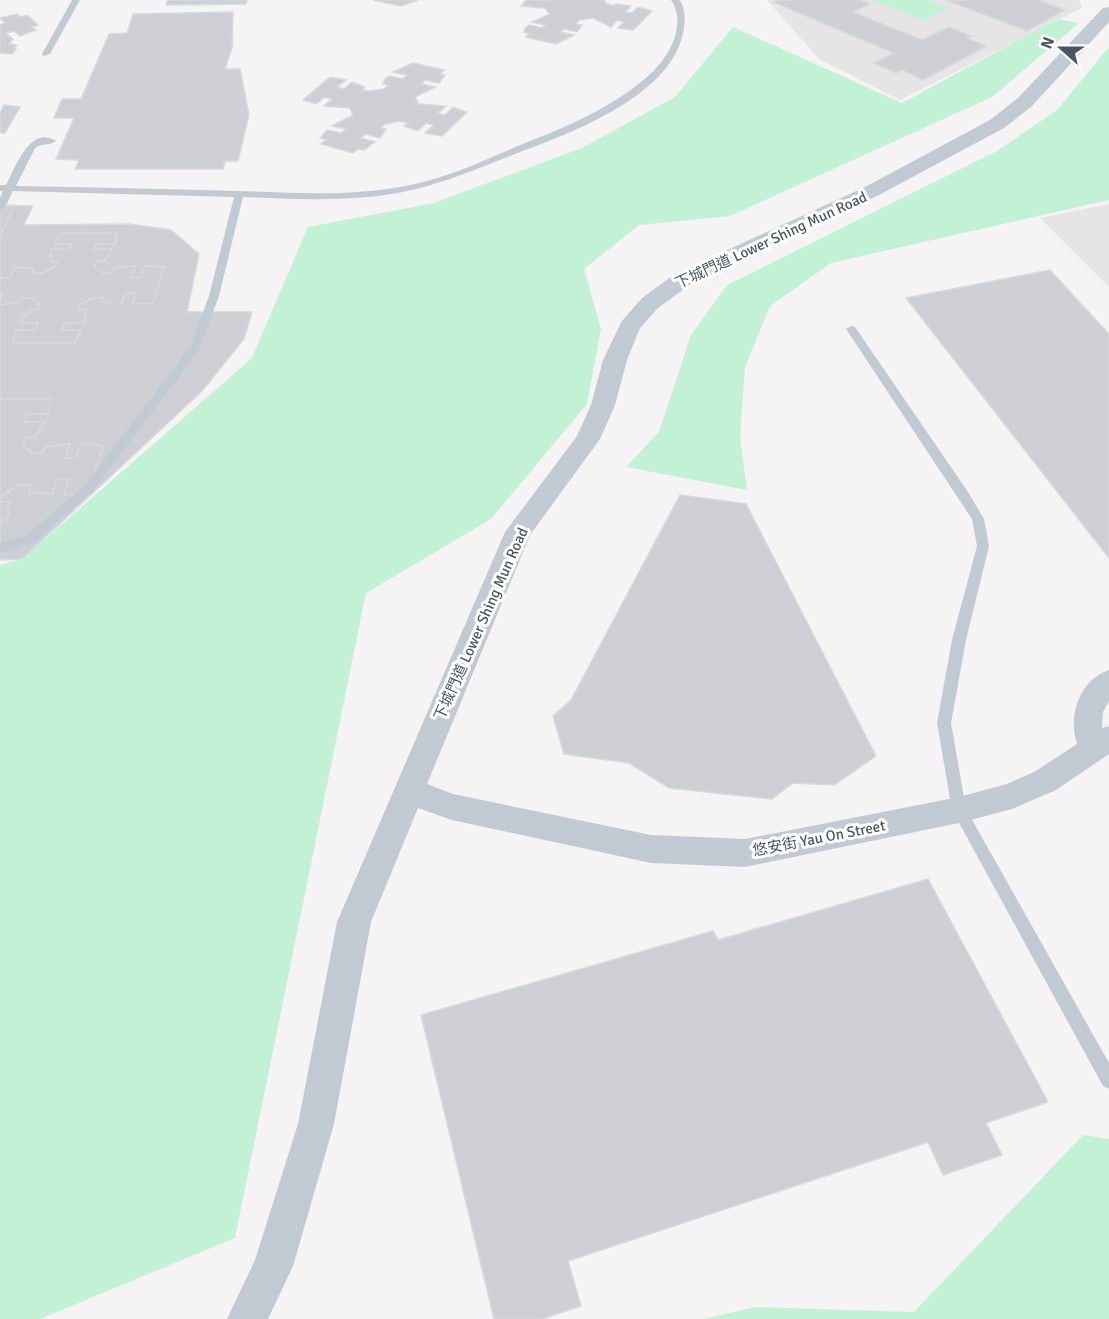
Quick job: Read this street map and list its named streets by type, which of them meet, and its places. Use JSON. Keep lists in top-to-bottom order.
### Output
{
  "streets": {
    "street": ["下城門道 Lower Shing Mun Road", "悠安街 Yau On Street"]
  },
  "crossings": [
    ["下城門道 Lower Shing Mun Road", "悠安街 Yau On Street"]
  ],
  "north": "left"
}
